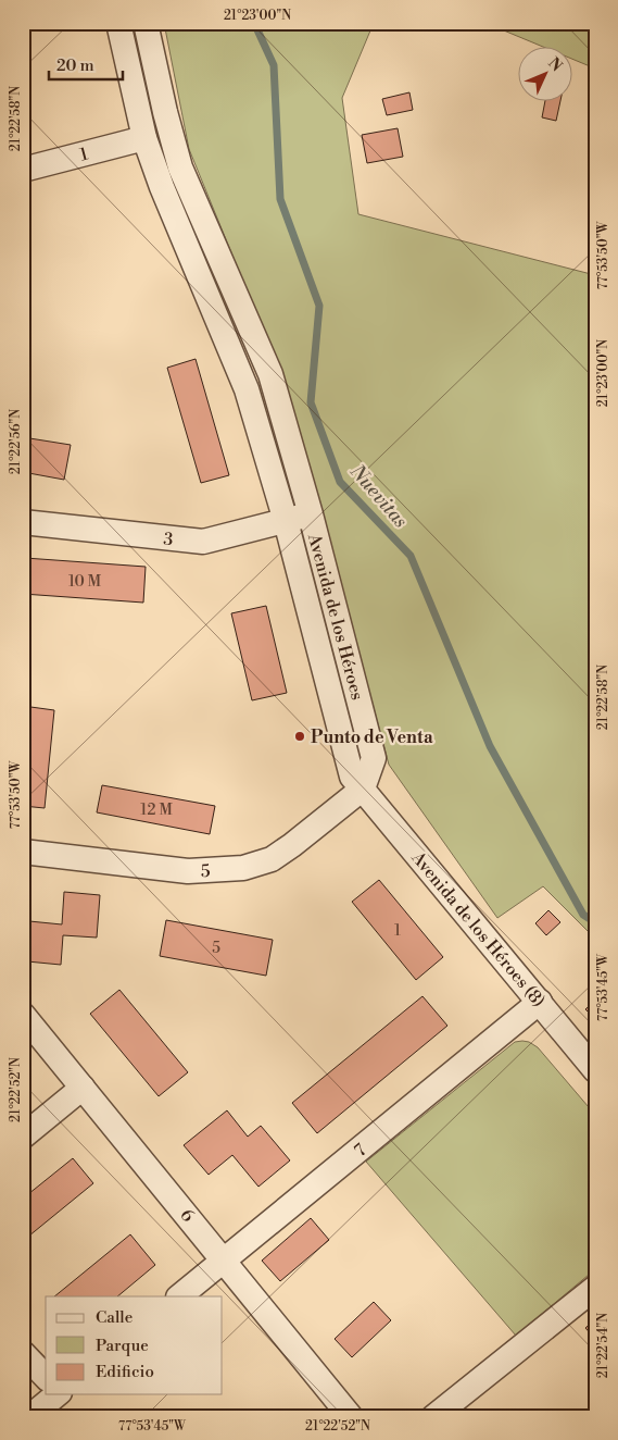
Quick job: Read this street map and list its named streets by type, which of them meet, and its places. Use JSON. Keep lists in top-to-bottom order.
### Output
{
  "streets": {
    "street": [
      "1",
      "3",
      "Avenida de los Héroes",
      "5",
      "Avenida de los Héroes (8)",
      "7",
      "6"
    ]
  },
  "crossings": [
    ["1", "Avenida de los Héroes"],
    ["3", "Avenida de los Héroes"],
    ["Avenida de los Héroes", "5"],
    ["Avenida de los Héroes", "Avenida de los Héroes (8)"],
    ["5", "Avenida de los Héroes (8)"],
    ["Avenida de los Héroes (8)", "7"],
    ["7", "6"]
  ],
  "water": ["Nuevitas"],
  "places": ["Punto de Venta"],
  "house_numbers": [
    "10 M",
    "12 M",
    "1",
    "5"
  ],
  "legend": ["Calle", "Parque", "Edificio"],
  "scale_bar": "20 m",
  "north": "top right",
  "coordinates": [
    "21°23'00\"N",
    "21°22'58\"N",
    "77°53'50\"W",
    "21°22'56\"N",
    "77°53'45\"W",
    "21°22'52\"N",
    "21°22'54\"N"
  ]
}
